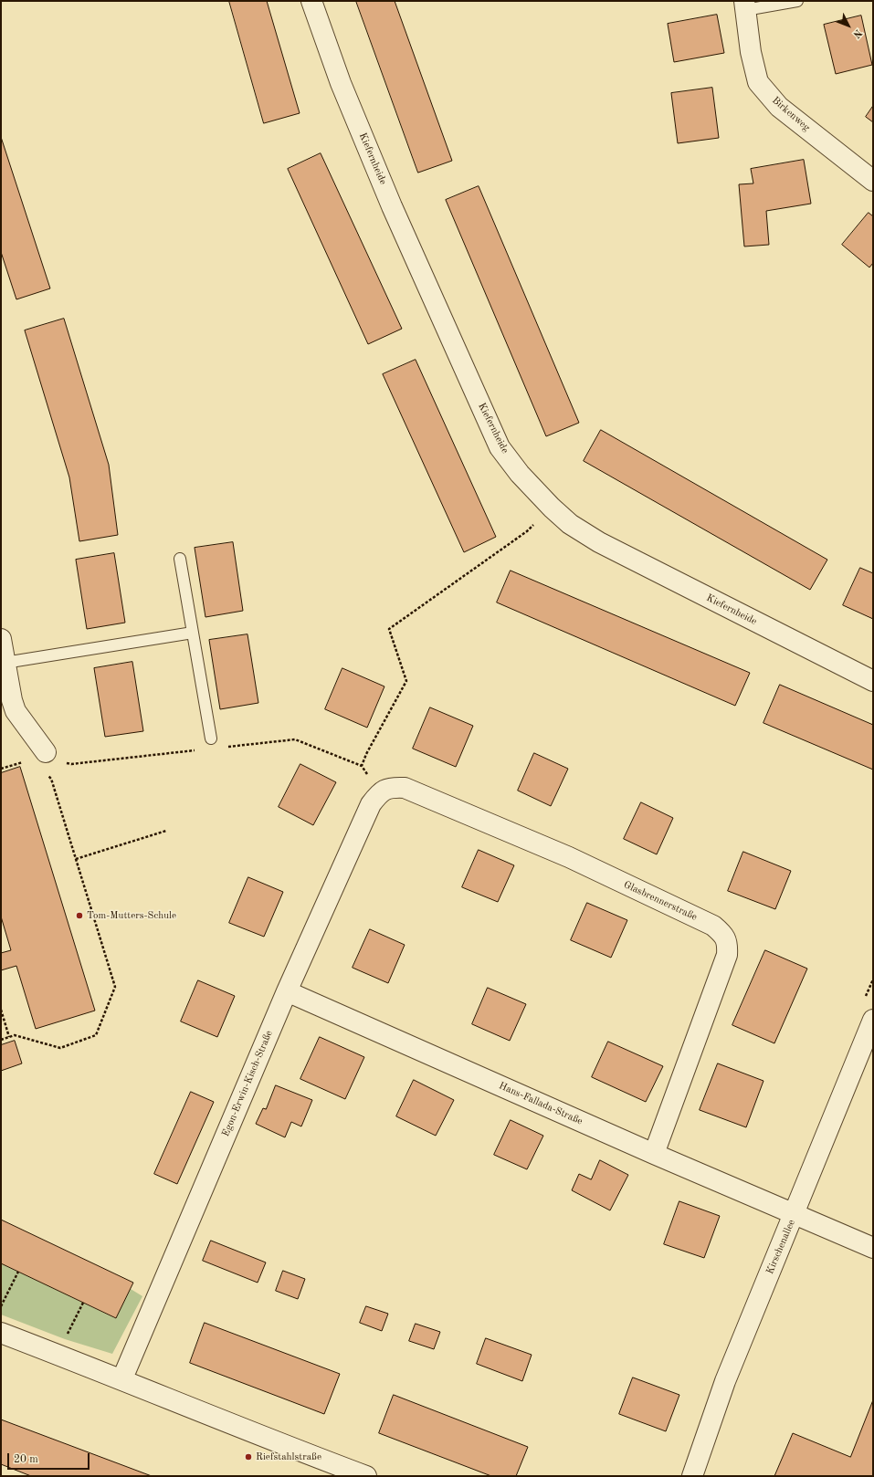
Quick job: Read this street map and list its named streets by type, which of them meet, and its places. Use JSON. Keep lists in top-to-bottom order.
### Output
{
  "streets": {
    "street": [
      "Birkenweg",
      "Kiefernheide",
      "Glasbrennerstraße",
      "Egon-Erwin-Kisch-Straße",
      "Hans-Fallada-Straße",
      "Kirschenallee"
    ]
  },
  "crossings": [
    ["Glasbrennerstraße", "Egon-Erwin-Kisch-Straße"],
    ["Glasbrennerstraße", "Hans-Fallada-Straße"],
    ["Egon-Erwin-Kisch-Straße", "Hans-Fallada-Straße"],
    ["Hans-Fallada-Straße", "Kirschenallee"]
  ],
  "places": ["Tom-Mutters-Schule", "Riefstahlstraße"],
  "scale_bar": "20 m",
  "north": "bottom right"
}
